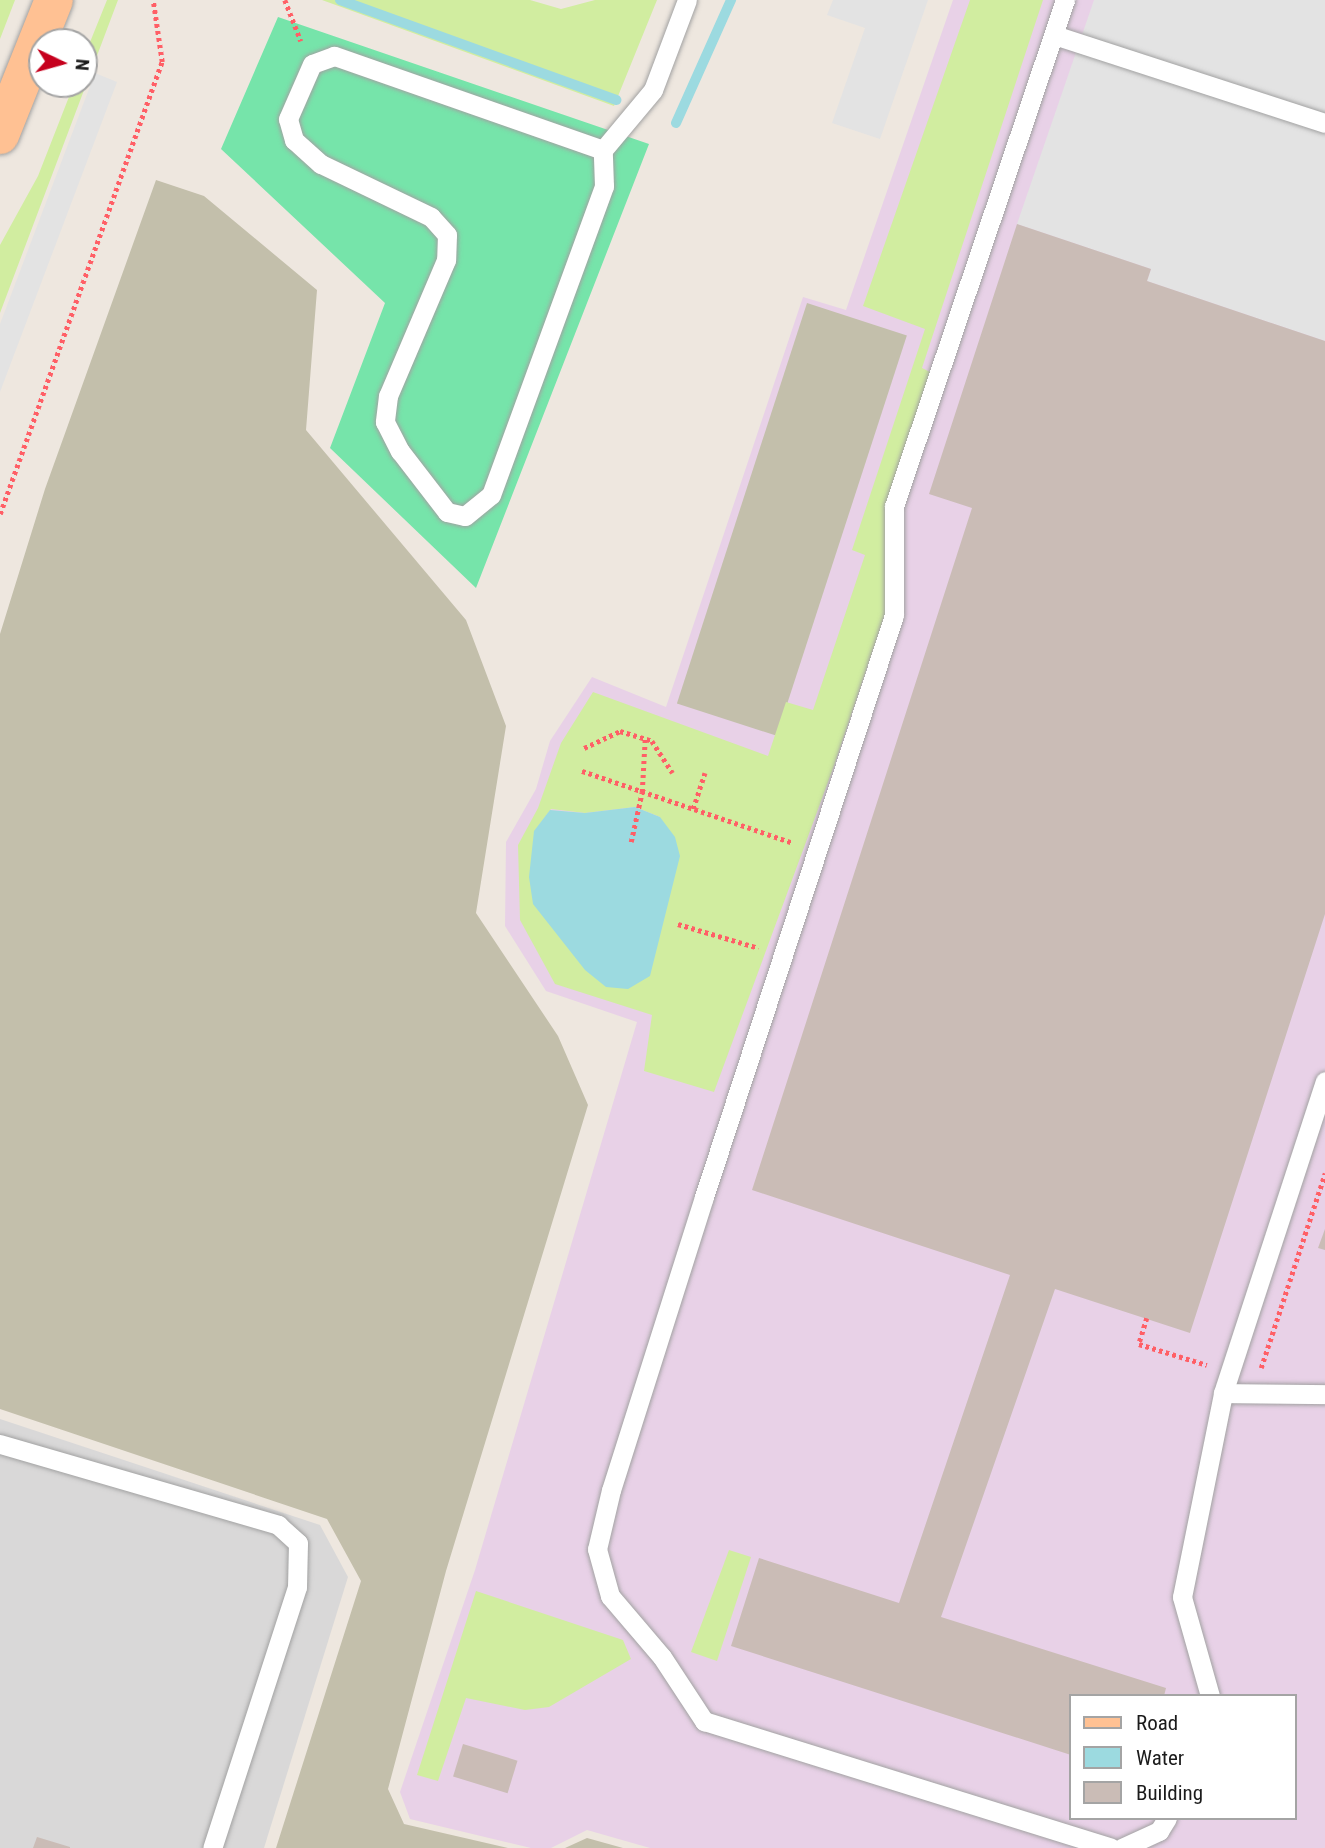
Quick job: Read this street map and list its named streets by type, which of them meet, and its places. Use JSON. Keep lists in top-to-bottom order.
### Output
{
  "legend": ["Road", "Water", "Building"],
  "north": "right"
}
